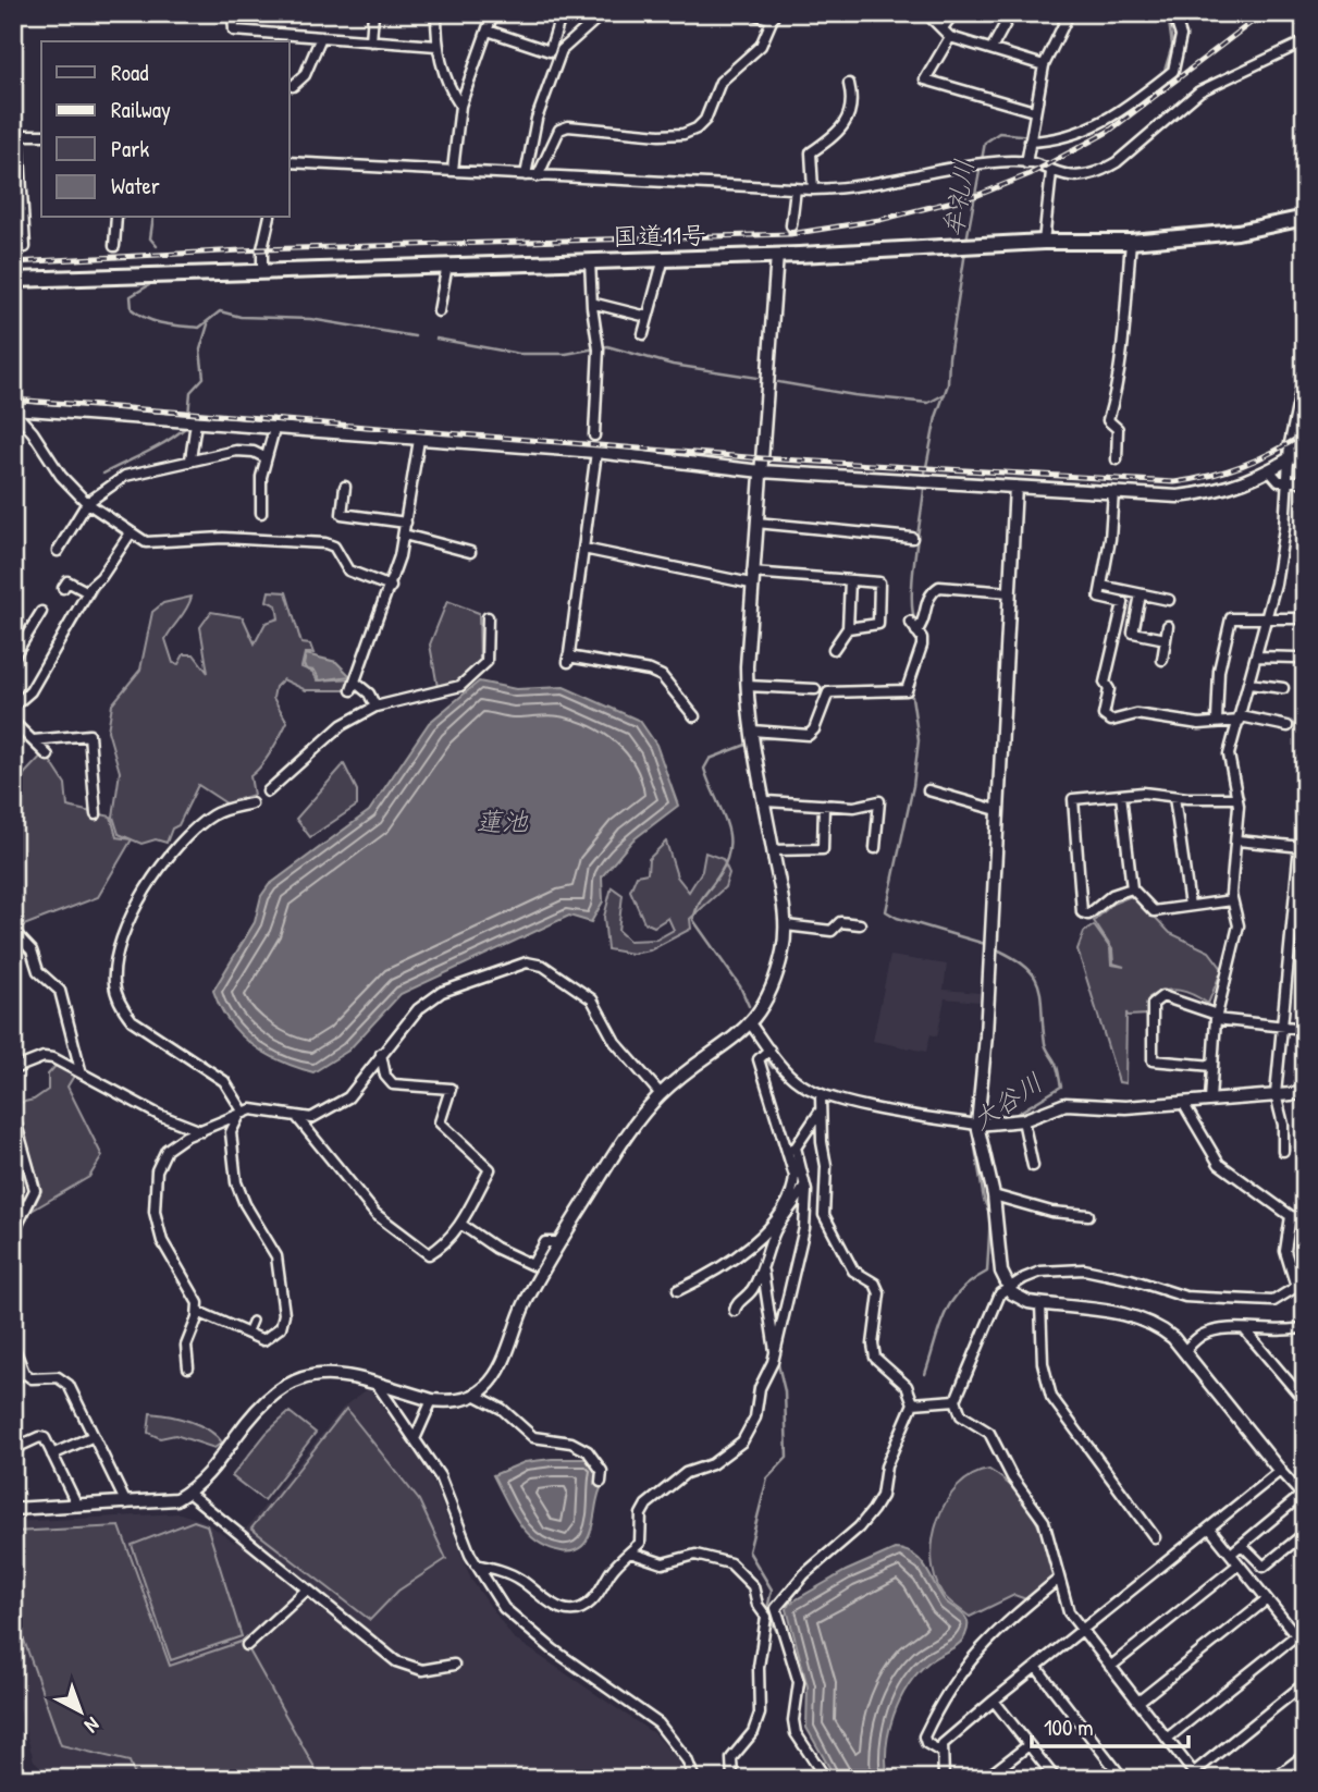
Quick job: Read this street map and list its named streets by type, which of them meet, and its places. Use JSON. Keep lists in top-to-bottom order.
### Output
{
  "streets": {
    "highway": ["国道11号"]
  },
  "water": ["牟礼川", "蓮池", "大谷川"],
  "legend": [
    "Road",
    "Railway",
    "Park",
    "Water"
  ],
  "scale_bar": "100 m",
  "north": "bottom right"
}
